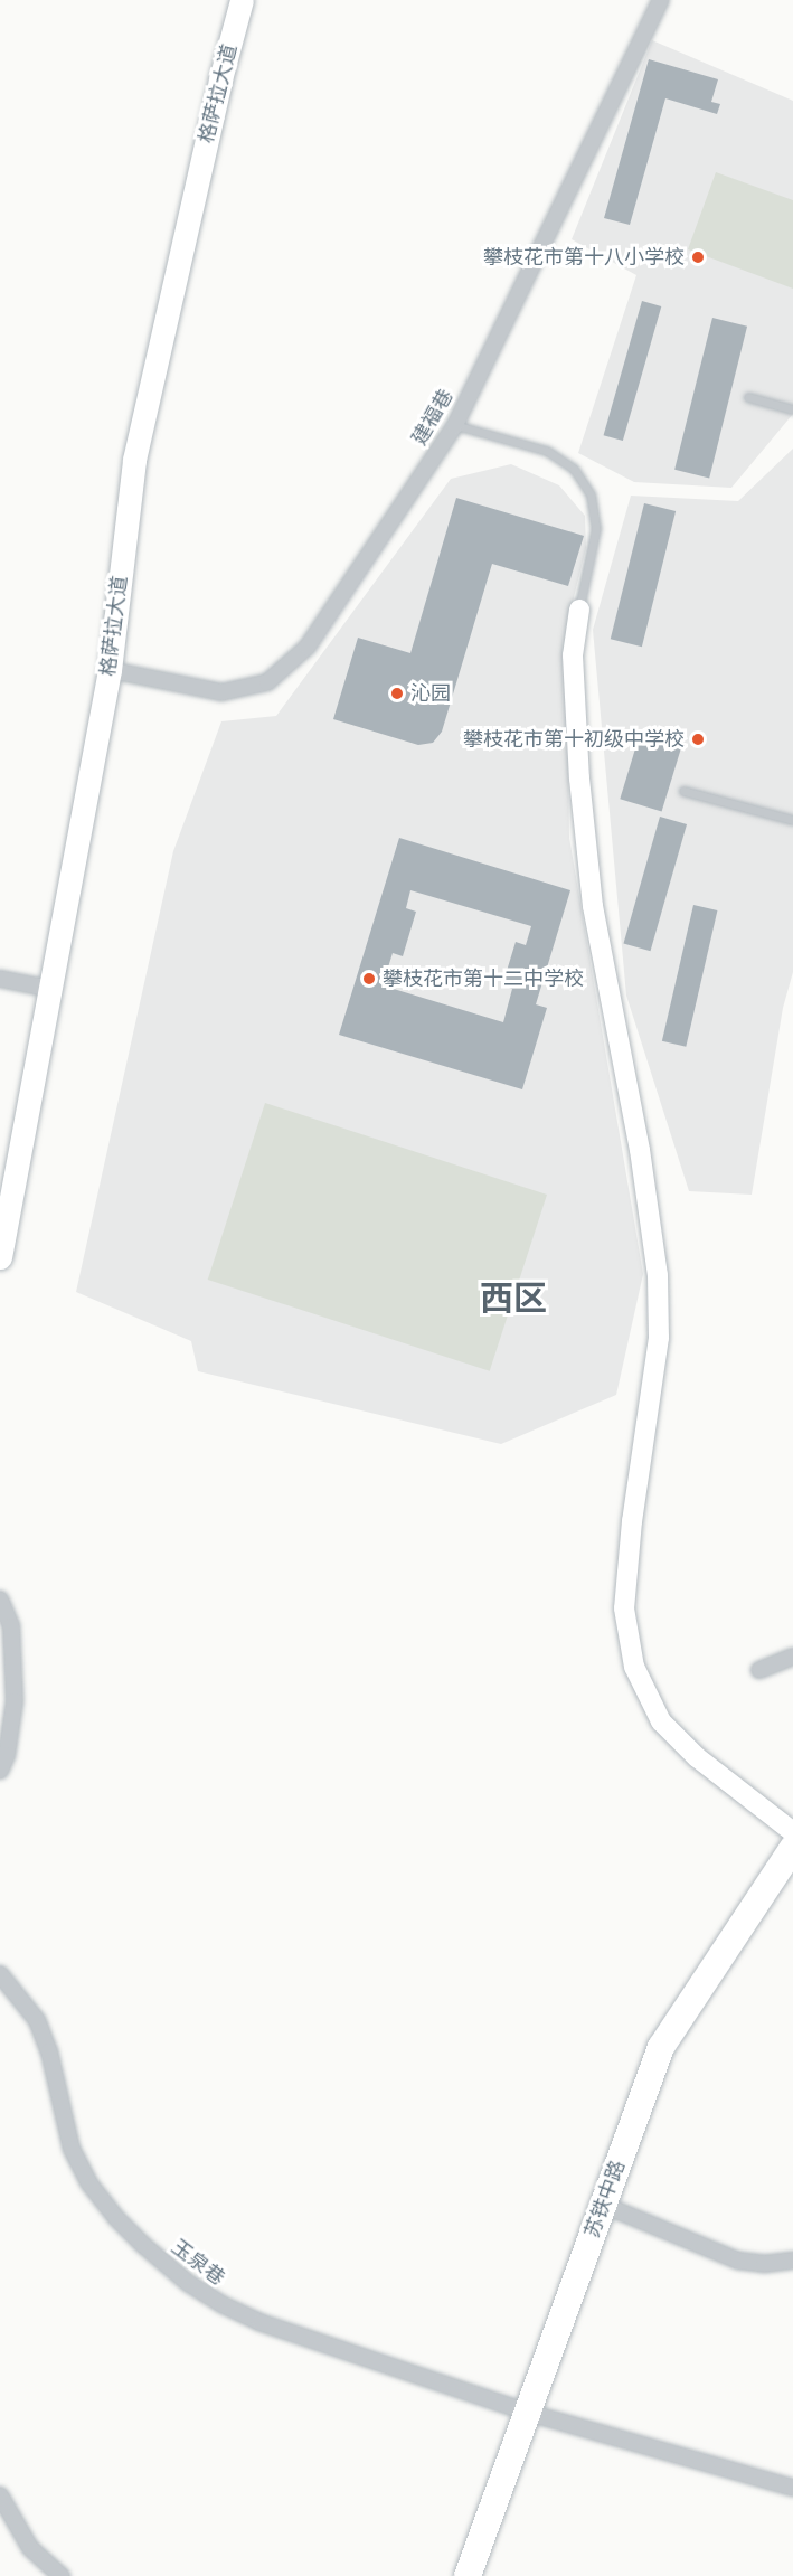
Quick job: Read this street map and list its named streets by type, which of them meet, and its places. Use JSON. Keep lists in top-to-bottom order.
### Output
{
  "streets": {
    "highway": ["苏铁中路"],
    "main road": ["格萨拉大道"],
    "street": ["建福巷", "玉泉巷"]
  },
  "crossings": [
    ["格萨拉大道", "建福巷"],
    ["苏铁中路", "玉泉巷"]
  ],
  "districts": ["西区"],
  "places": [
    "攀枝花市第十八小学校",
    "沁园",
    "攀枝花市第十初级中学校",
    "攀枝花市第十二中学校"
  ]
}
